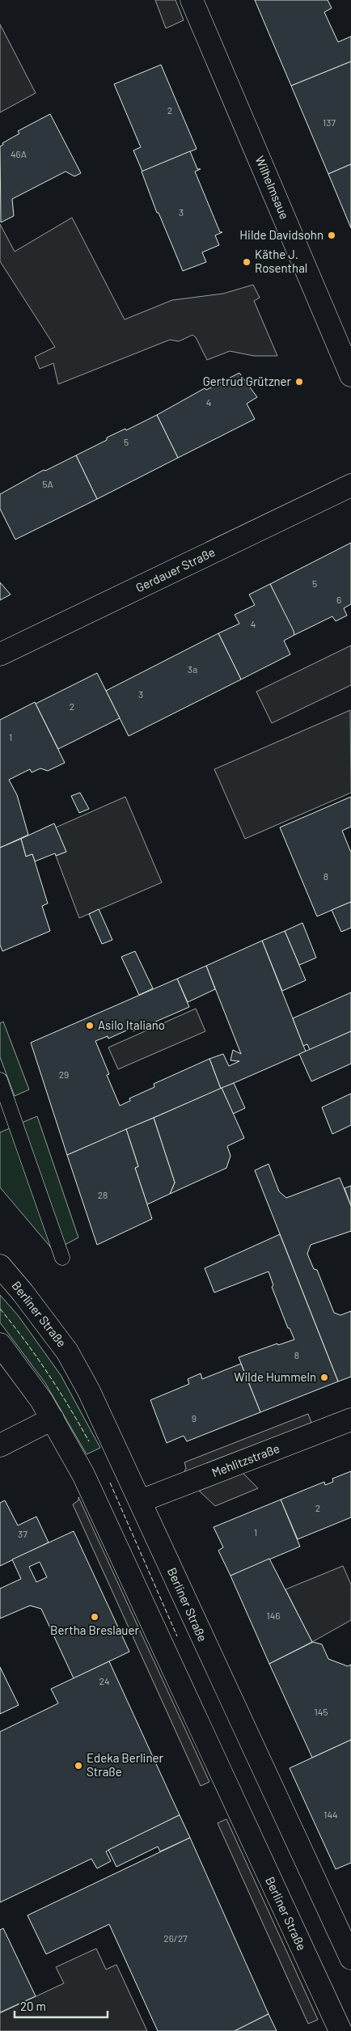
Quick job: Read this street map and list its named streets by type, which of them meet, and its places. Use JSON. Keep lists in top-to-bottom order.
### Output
{
  "streets": {
    "main road": [
      "Wilhelmsaue",
      "Gerdauer Straße",
      "Berliner Straße",
      "Mehlitzstraße"
    ]
  },
  "crossings": [
    ["Berliner Straße", "Mehlitzstraße"]
  ],
  "places": [
    "Hilde Davidsohn",
    "Käthe J. Rosenthal",
    "Gertrud Grützner",
    "Asilo Italiano",
    "Wilde Hummeln",
    "Bertha Breslauer",
    "Edeka Berliner Straße"
  ],
  "house_numbers": [
    "2",
    "137",
    "46A",
    "3",
    "4",
    "5",
    "5A",
    "5",
    "6",
    "4",
    "3a",
    "3",
    "2",
    "1",
    "8",
    "29",
    "28",
    "8",
    "9",
    "2",
    "1",
    "37",
    "146",
    "24",
    "145",
    "144",
    "26/27"
  ],
  "scale_bar": "20 m"
}
